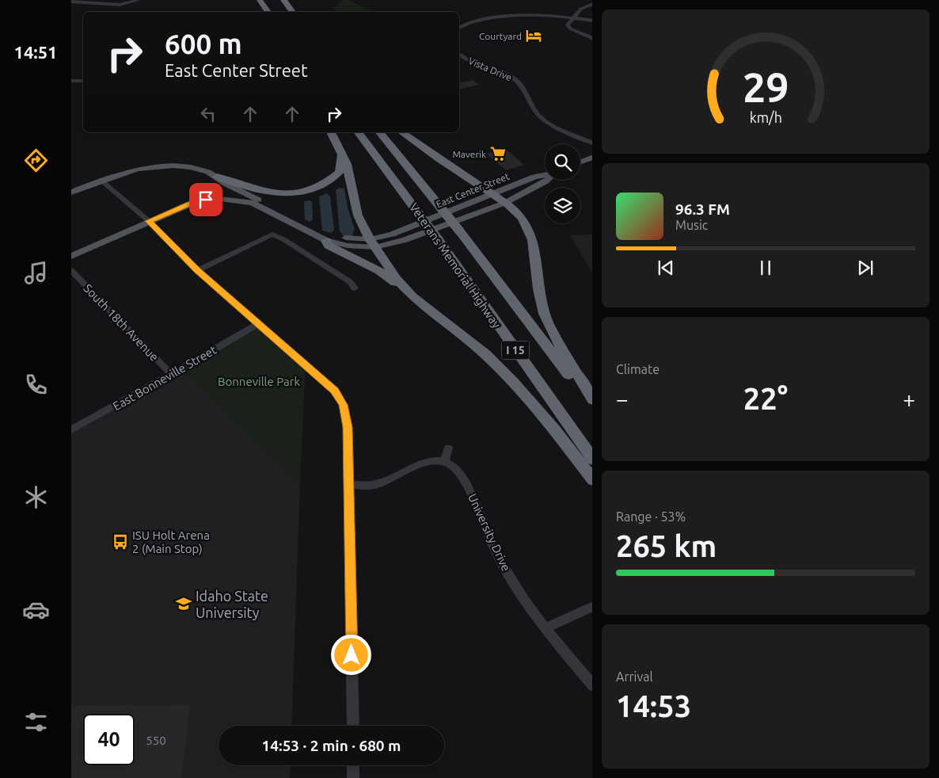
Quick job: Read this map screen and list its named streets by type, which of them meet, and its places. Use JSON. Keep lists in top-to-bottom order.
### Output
{
  "streets": {
    "highway": ["Veterans Memorial Highway", "I 15"],
    "main road": ["East Center Street"],
    "street": [
      "Vista Drive",
      "South 18th Avenue",
      "East Bonneville Street",
      "University Drive"
    ]
  },
  "crossings": [
    ["South 18th Avenue", "East Bonneville Street"]
  ],
  "parks": ["Bonneville Park"],
  "places": {
    "hotel": ["Courtyard"],
    "supermarket": ["Maverik"],
    "bus stop": ["ISU Holt Arena 2 (Main Stop)"],
    "school or university": ["Idaho State University"]
  },
  "house_numbers": ["550"],
  "page": {
    "tabs": "14:51",
    "turn": ["600 m", "East Center Street"],
    "song": ["96.3 FM", "Music"],
    "tile": [
      "Climate",
      ["Range · 53%", "265 km"],
      ["Arrival", "14:53"]
    ],
    "heat": ["−", "22°", "+"],
    "limit": "40",
    "trip": "14:53 · 2 min · 680 m",
    "gauge": ["29", "km/h"]
  }
}
